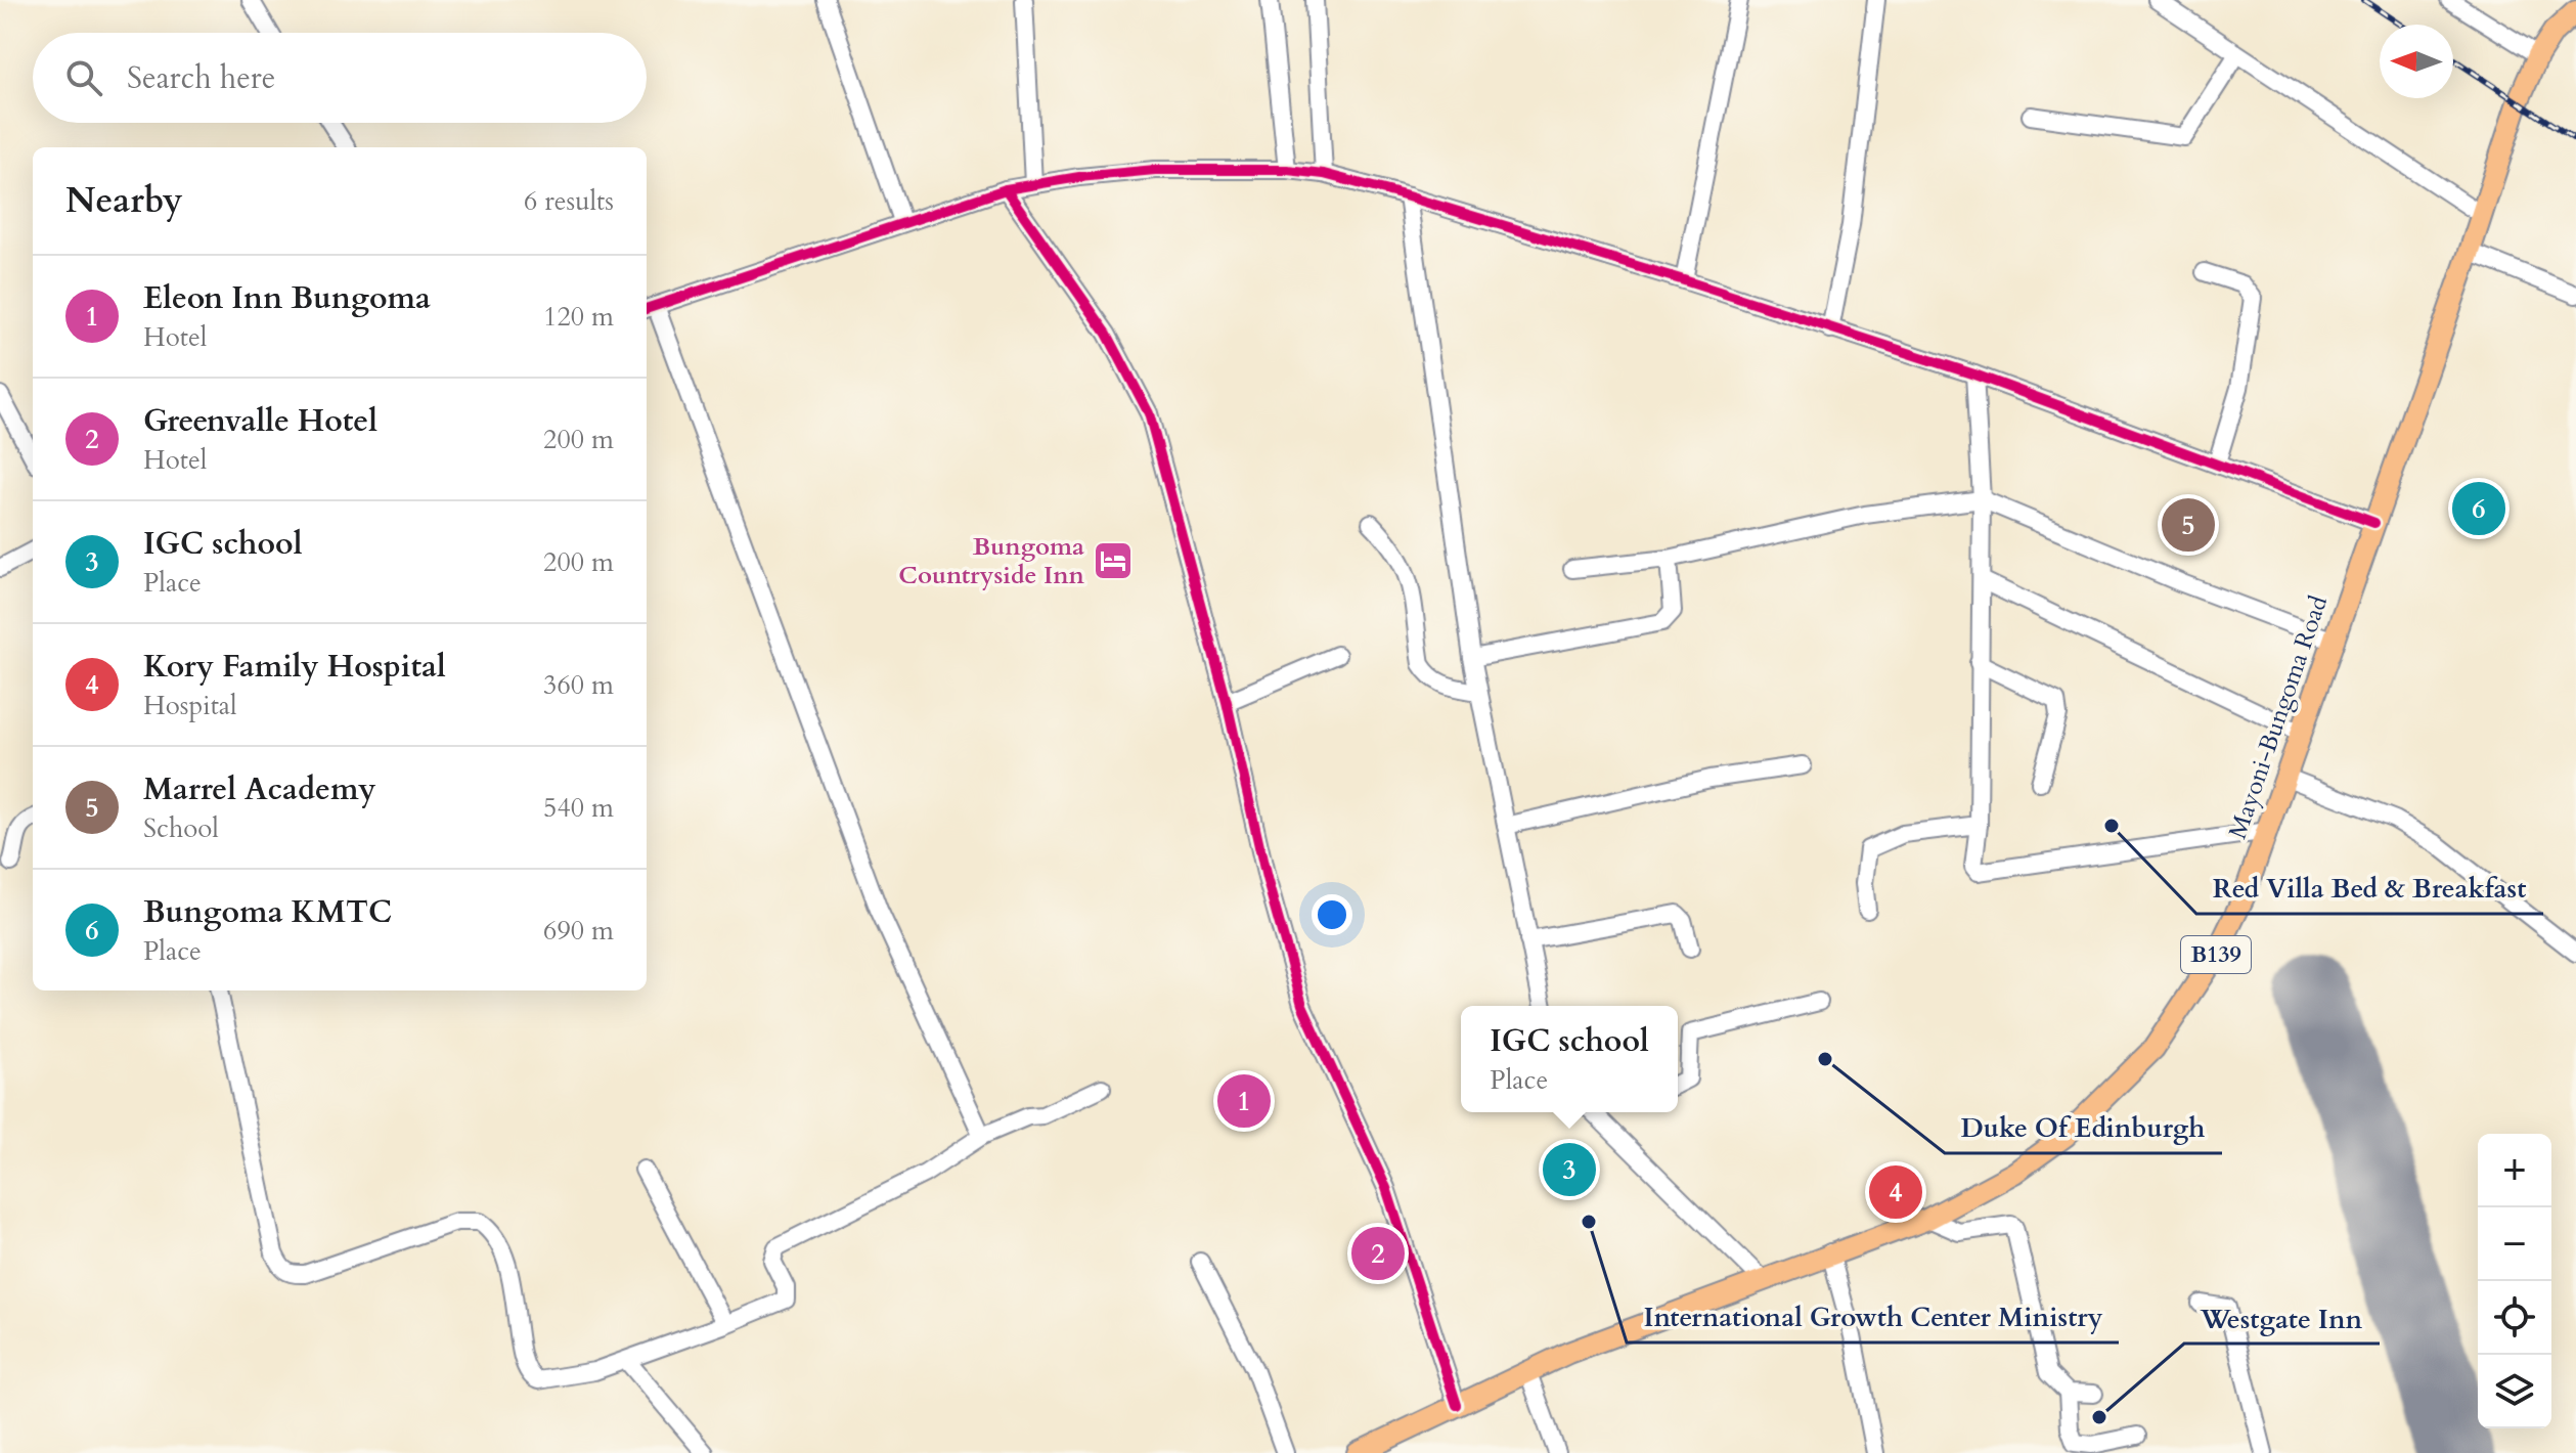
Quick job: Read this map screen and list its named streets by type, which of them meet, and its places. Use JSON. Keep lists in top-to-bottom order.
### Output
{
  "streets": {
    "main road": ["Mayoni-Bungoma Road", "B139"]
  },
  "places": {
    "hotel": ["Bungoma Countryside Inn"],
    "other": [
      "Red Villa Bed & Breakfast",
      "Duke Of Edinburgh",
      "International Growth Center Ministry",
      "Westgate Inn"
    ]
  },
  "north": "left",
  "page": {
    "search": "Search here",
    "heading": ["Nearby", "6 results"],
    "list": [
      {
        "mark": "1",
        "name": "Eleon Inn Bungoma",
        "note": "Hotel",
        "value": "120 m"
      },
      {
        "mark": "2",
        "name": "Greenvalle Hotel",
        "note": "Hotel",
        "value": "200 m"
      },
      {
        "mark": "3",
        "name": "IGC school",
        "note": "Place",
        "value": "200 m"
      },
      {
        "mark": "4",
        "name": "Kory Family Hospital",
        "note": "Hospital",
        "value": "360 m"
      },
      {
        "mark": "5",
        "name": "Marrel Academy",
        "note": "School",
        "value": "540 m"
      },
      {
        "mark": "6",
        "name": "Bungoma KMTC",
        "note": "Place",
        "value": "690 m"
      }
    ],
    "pins": [
      "6",
      "5",
      "1",
      "3",
      "4",
      "2"
    ],
    "popup": ["IGC school", "Place"],
    "map_buttons": ["+", "−"]
  }
}
